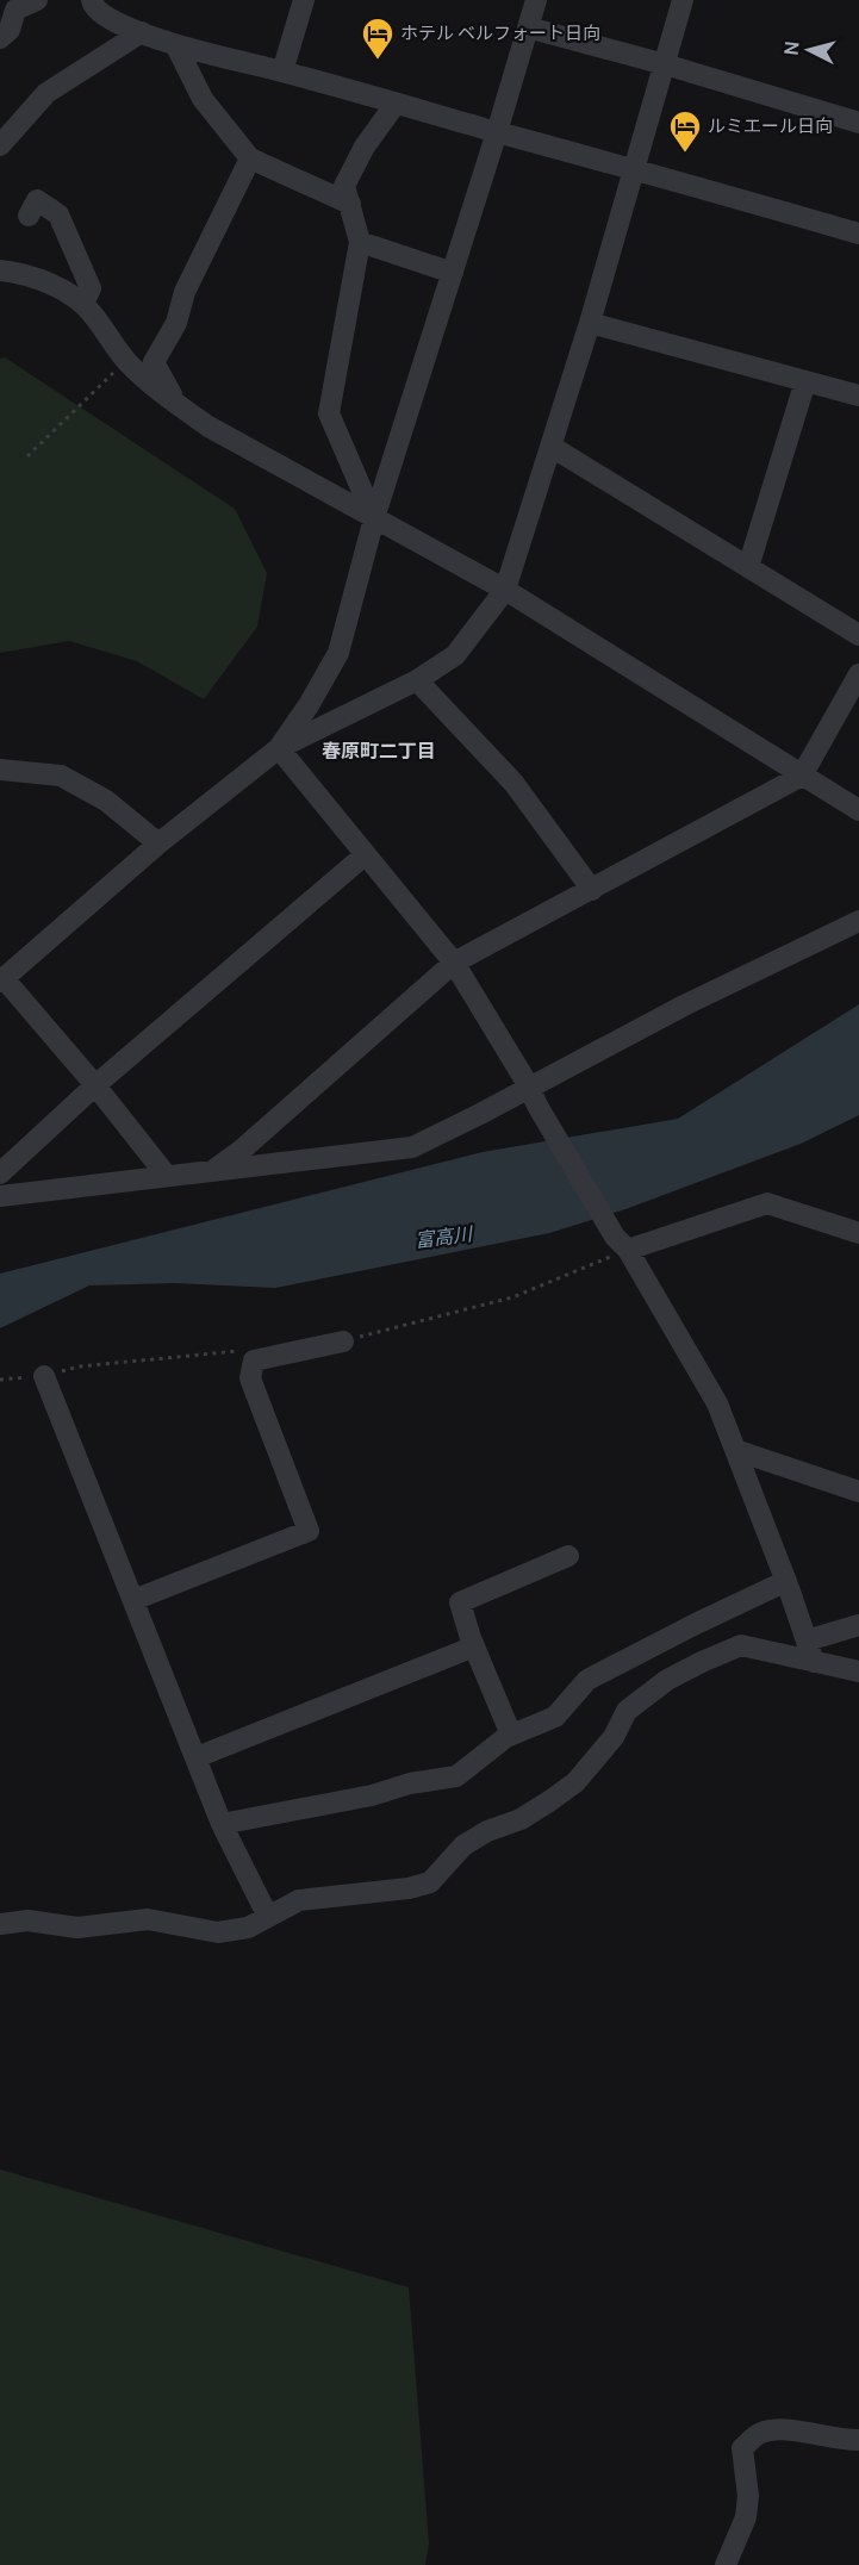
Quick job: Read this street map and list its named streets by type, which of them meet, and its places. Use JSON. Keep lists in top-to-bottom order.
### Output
{
  "districts": ["春原町二丁目"],
  "water": ["富高川"],
  "places": {
    "hotel": ["ホテル ベルフォート日向", "ルミエール日向"]
  },
  "north": "left"
}
